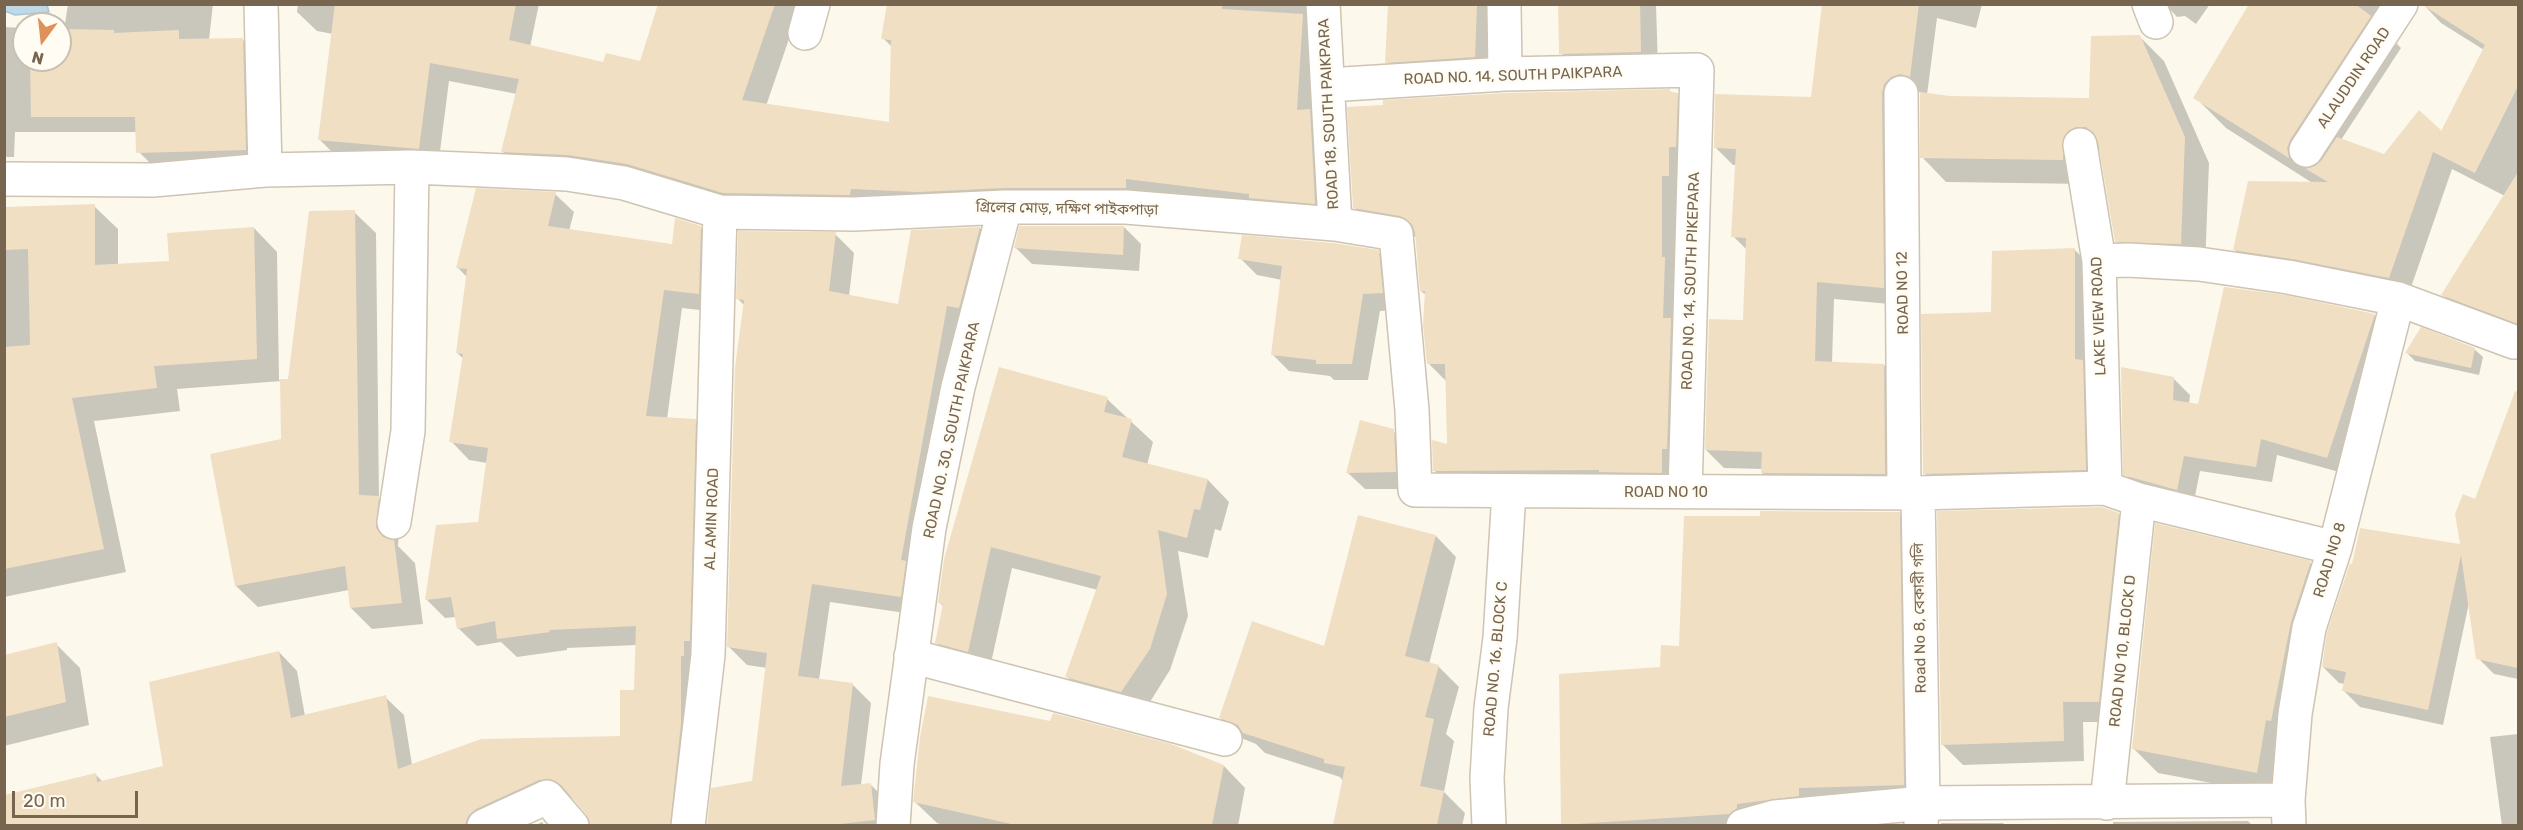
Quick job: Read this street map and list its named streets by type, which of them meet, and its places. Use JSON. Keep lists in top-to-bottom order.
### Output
{
  "streets": {
    "street": [
      "ROAD NO. 14, SOUTH PAIKPARA",
      "ALAUDDIN ROAD",
      "ROAD 18, SOUTH PAIKPARA",
      "গ্রিলের মোড়, দক্ষিণ পাইকপাড়া",
      "ROAD NO. 14, SOUTH PIKEPARA",
      "ROAD NO 12",
      "LAKE VIEW ROAD",
      "ROAD NO. 30, SOUTH PAIKPARA",
      "ROAD NO 10",
      "AL AMIN ROAD",
      "ROAD NO 8",
      "Road No 8, বেকারী গলি",
      "ROAD NO 10, BLOCK D",
      "ROAD NO. 16, BLOCK C"
    ]
  },
  "crossings": [
    ["ROAD NO. 14, SOUTH PAIKPARA", "ROAD 18, SOUTH PAIKPARA"],
    ["ROAD NO. 14, SOUTH PAIKPARA", "ROAD NO. 14, SOUTH PIKEPARA"],
    ["ROAD 18, SOUTH PAIKPARA", "গ্রিলের মোড়, দক্ষিণ পাইকপাড়া"],
    ["গ্রিলের মোড়, দক্ষিণ পাইকপাড়া", "ROAD NO. 30, SOUTH PAIKPARA"],
    ["গ্রিলের মোড়, দক্ষিণ পাইকপাড়া", "ROAD NO 10"],
    ["গ্রিলের মোড়, দক্ষিণ পাইকপাড়া", "AL AMIN ROAD"],
    ["ROAD NO. 14, SOUTH PIKEPARA", "ROAD NO 10"],
    ["ROAD NO 12", "ROAD NO 10"],
    ["ROAD NO 12", "Road No 8, বেকারী গলি"],
    ["ROAD NO 10", "Road No 8, বেকারী গলি"],
    ["ROAD NO 10", "ROAD NO. 16, BLOCK C"]
  ],
  "scale_bar": "20 m",
  "north": "bottom"
}
